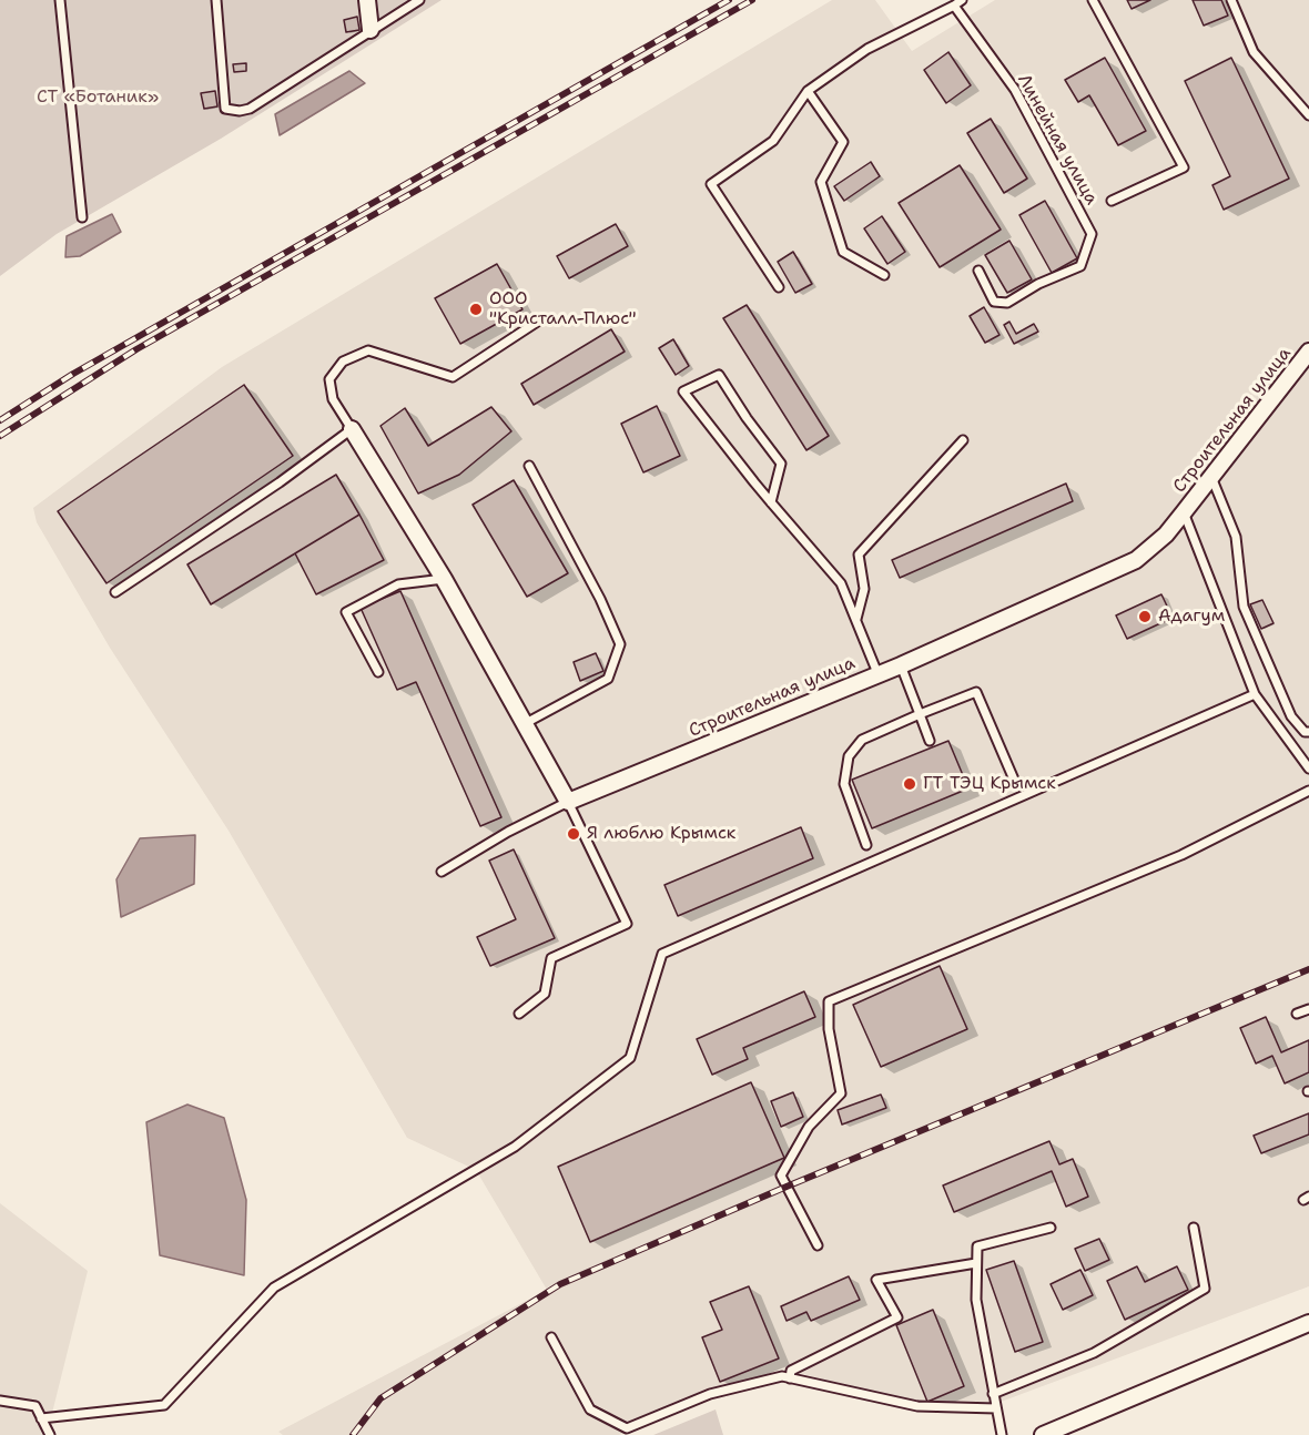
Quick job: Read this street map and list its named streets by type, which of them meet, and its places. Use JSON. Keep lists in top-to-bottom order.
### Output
{
  "streets": {
    "street": ["Строительная улица"],
    "lane": ["Линейная улица"]
  },
  "parks": ["СТ «Ботаник»"],
  "places": [
    "ООО \"Кристалл-Плюс\"",
    "Адагум",
    "ГТ ТЭЦ Крымск",
    "Я люблю Крымск"
  ]
}
